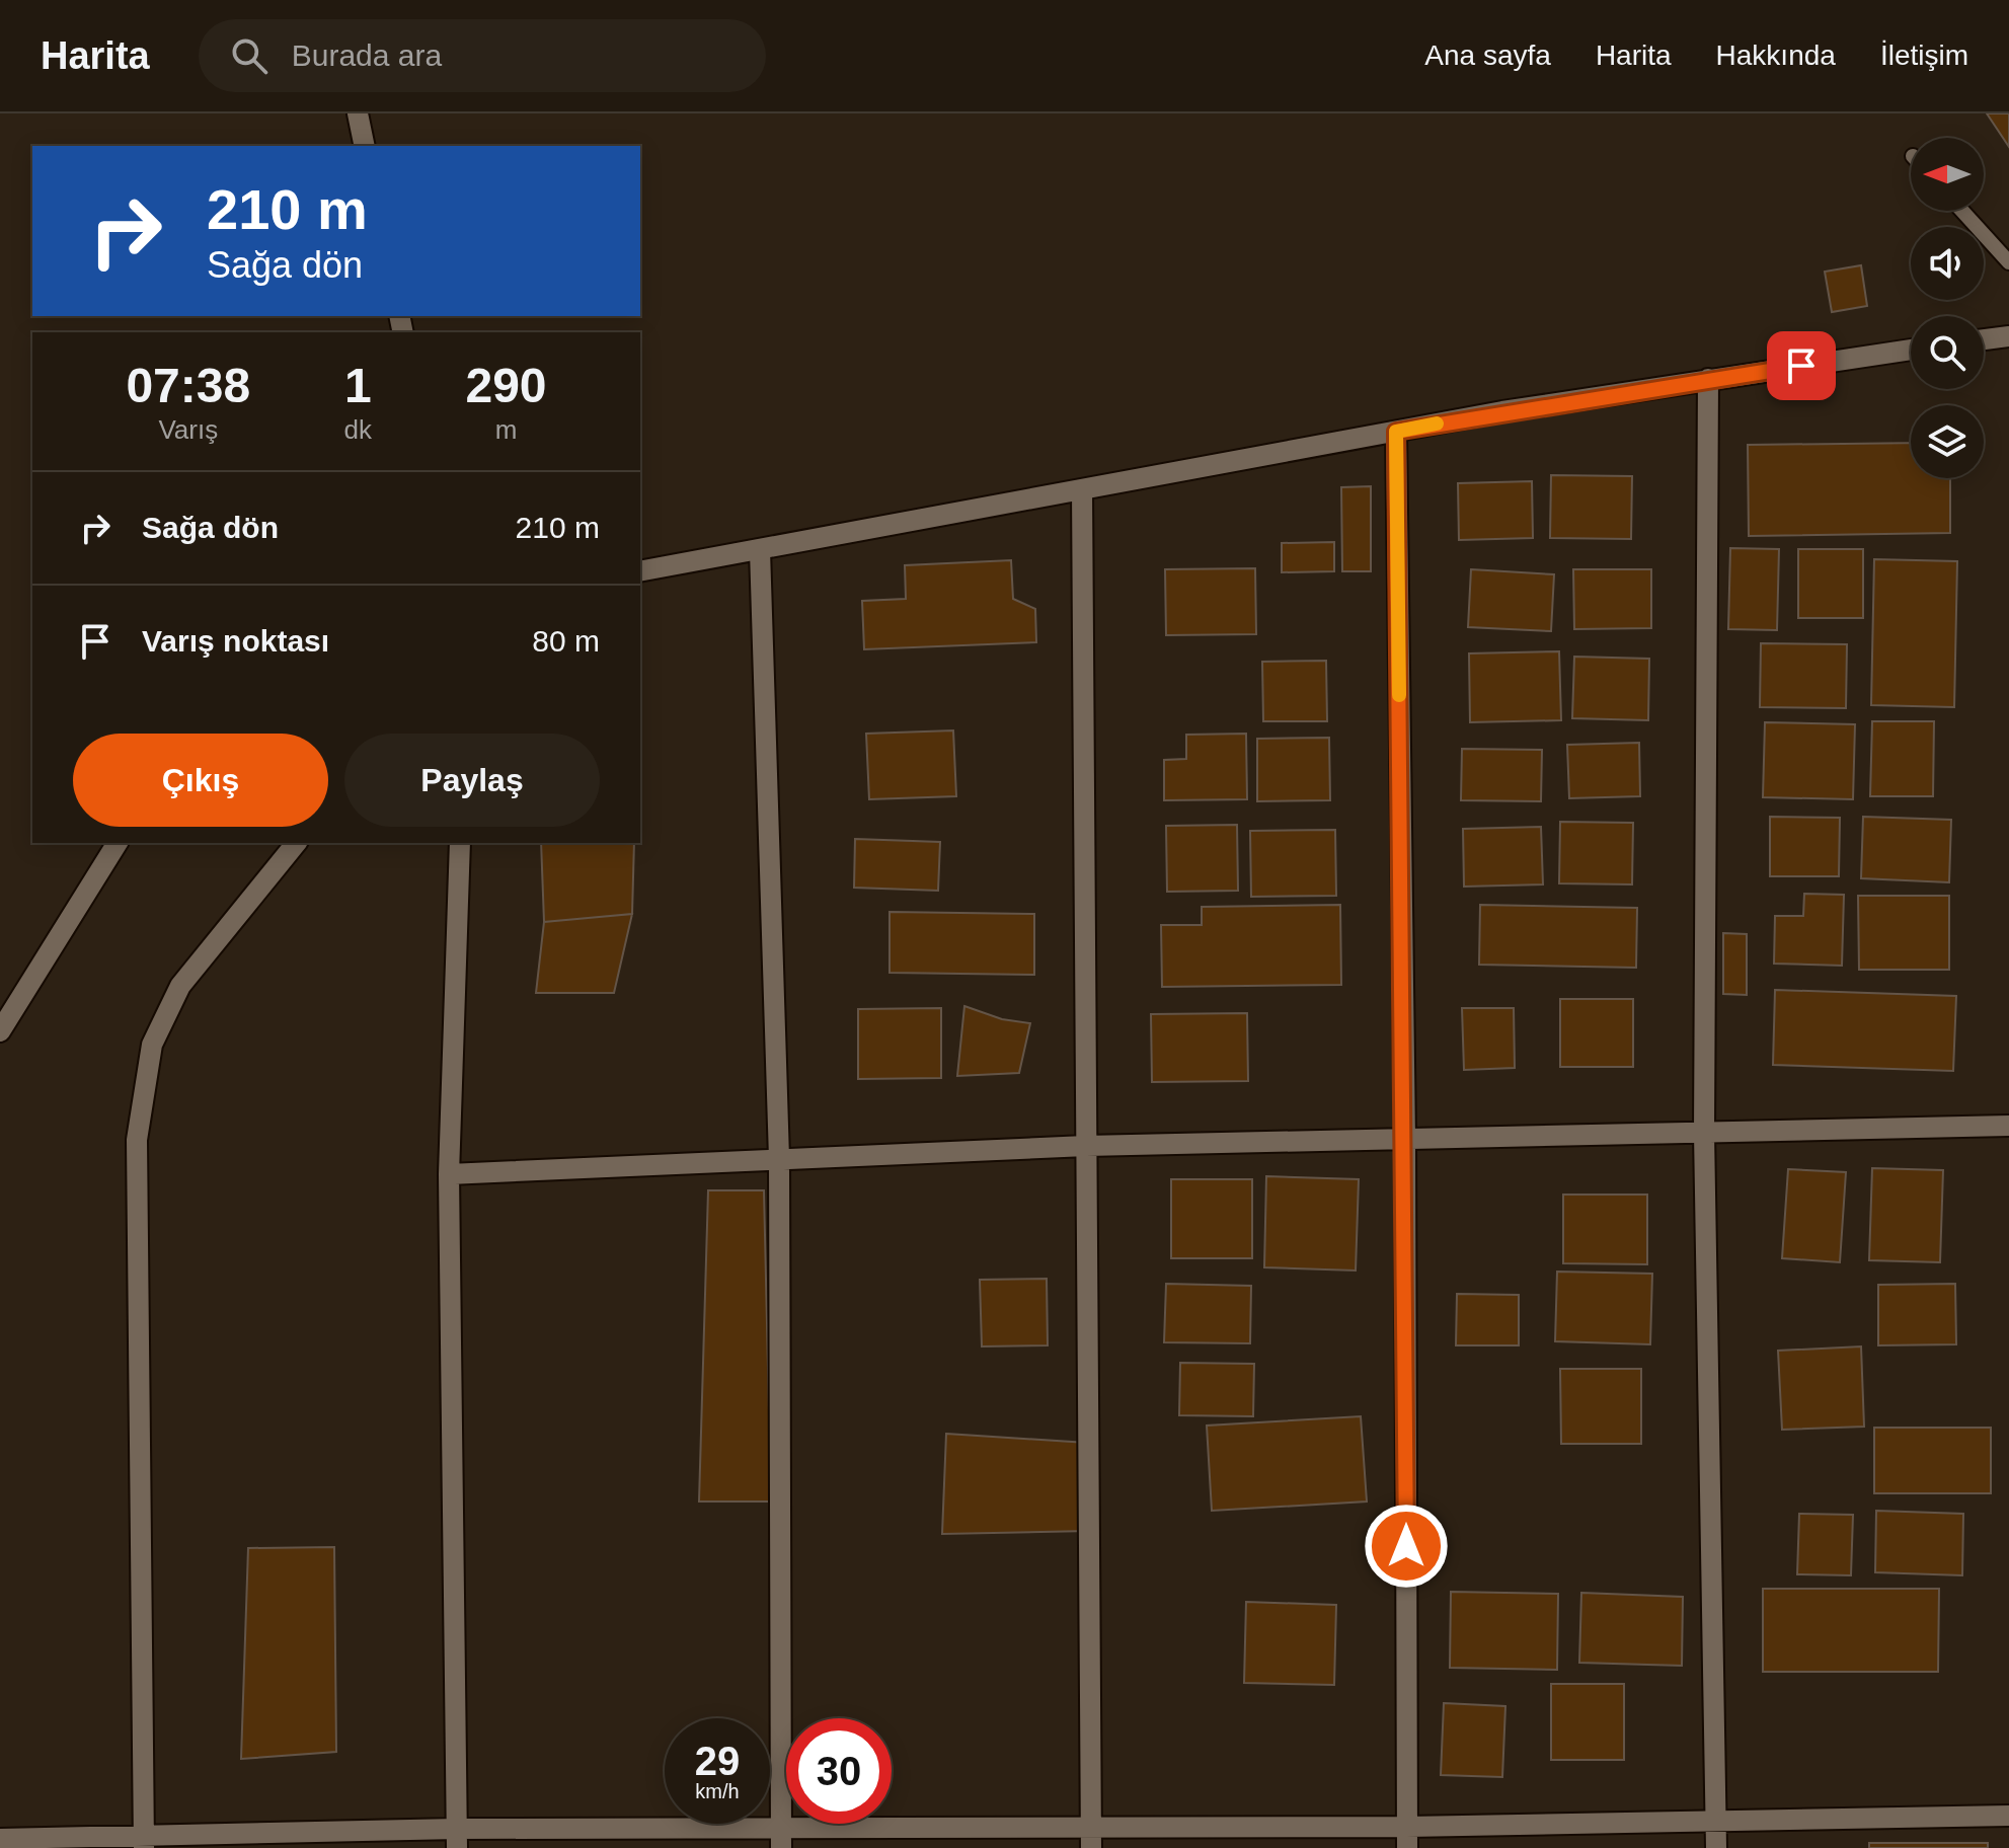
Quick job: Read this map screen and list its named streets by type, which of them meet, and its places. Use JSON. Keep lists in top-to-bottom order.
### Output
{
  "north": "left",
  "page": {
    "header": "Harita",
    "search": "Burada ara",
    "nav": [
      "Ana sayfa",
      "Harita",
      "Hakkında",
      "İletişim"
    ],
    "turn": ["210 m", "Sağa dön"],
    "eta": [
      "07:38",
      "Varış",
      "1",
      "dk",
      "290",
      "m"
    ],
    "list": [
      {
        "name": "Sağa dön",
        "value": "210 m"
      },
      {
        "name": "Varış noktası",
        "value": "80 m"
      }
    ],
    "buttons": ["Çıkış", "Paylaş"],
    "speed": "29 km/h",
    "limit": "30"
  }
}
